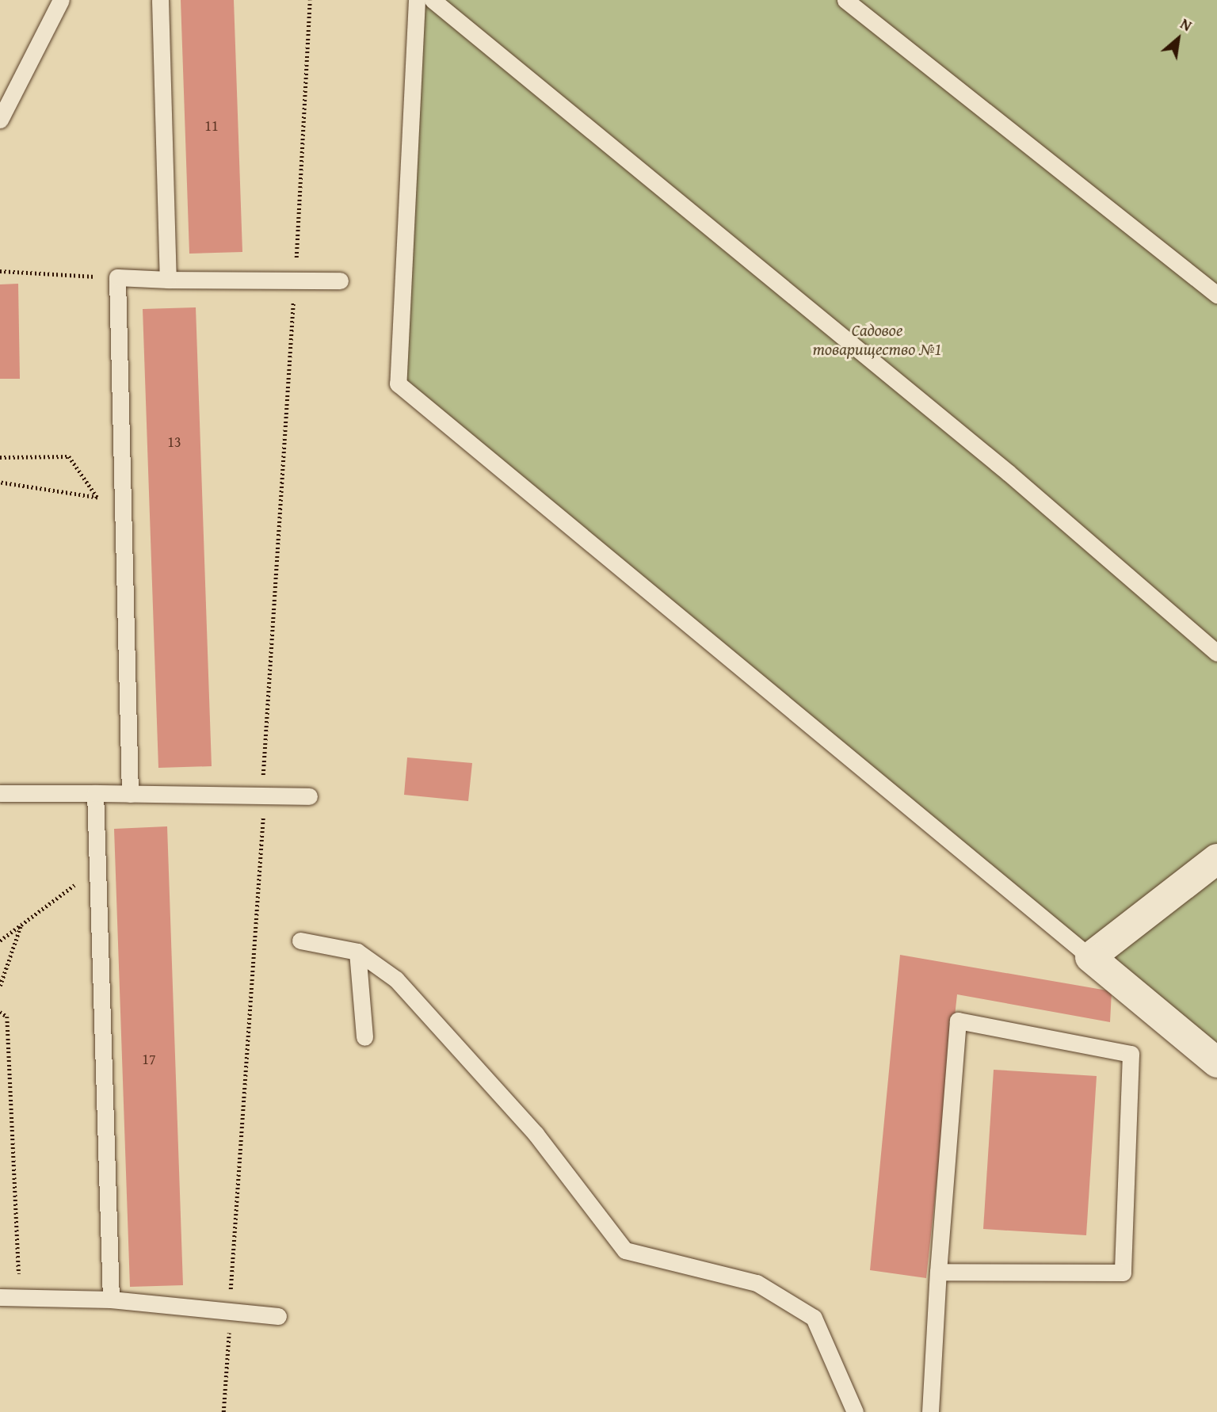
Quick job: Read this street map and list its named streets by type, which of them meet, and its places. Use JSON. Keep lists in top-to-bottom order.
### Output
{
  "parks": ["Садовое товарищество №1"],
  "house_numbers": ["11", "13", "17"],
  "north": "top right"
}
